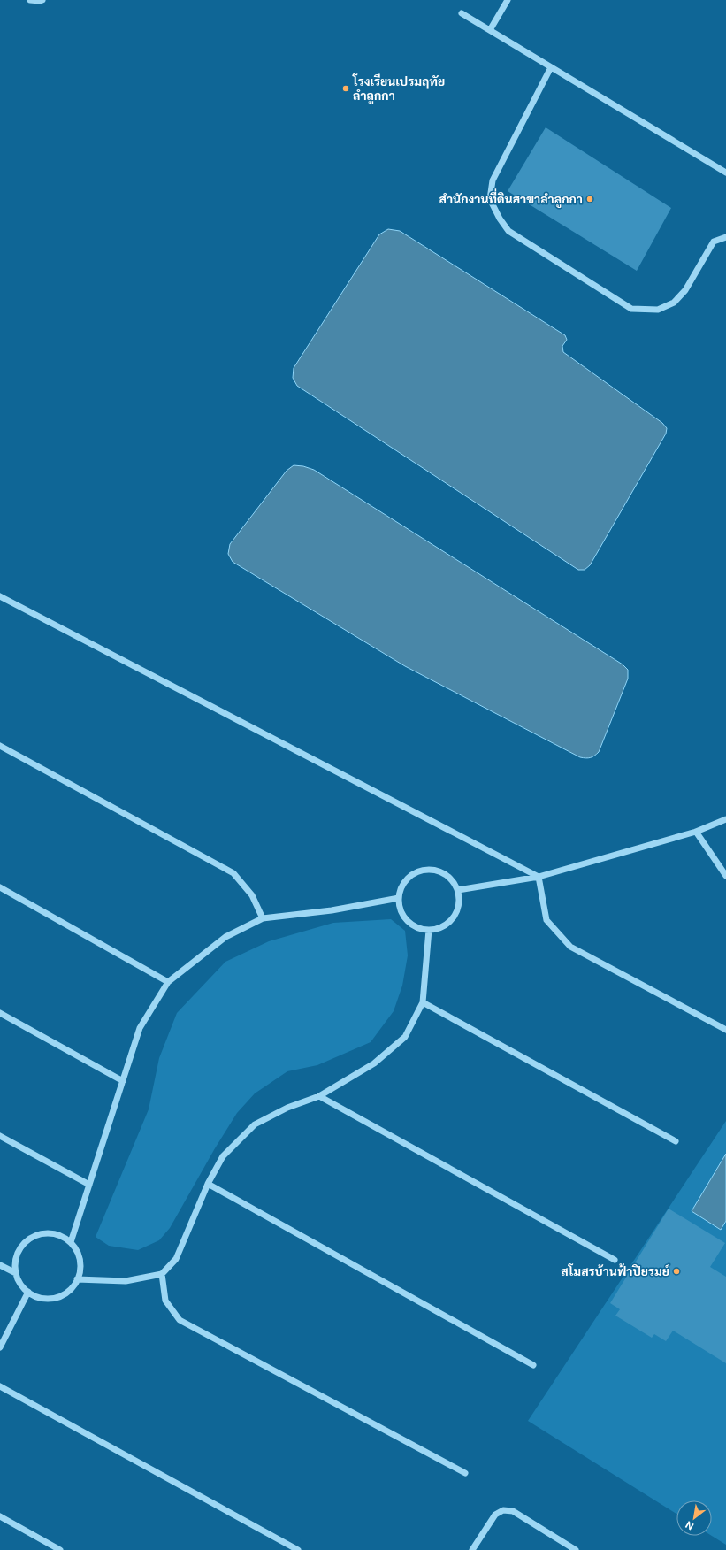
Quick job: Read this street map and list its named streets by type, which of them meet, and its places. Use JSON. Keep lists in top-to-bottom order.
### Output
{
  "places": ["โรงเรียนเปรมฤทัย ลำลูกกา", "สำนักงานที่ดินสาขาลำลูกกา", "สโมสรบ้านฟ้าปิยรมย์"],
  "north": "bottom left"
}
